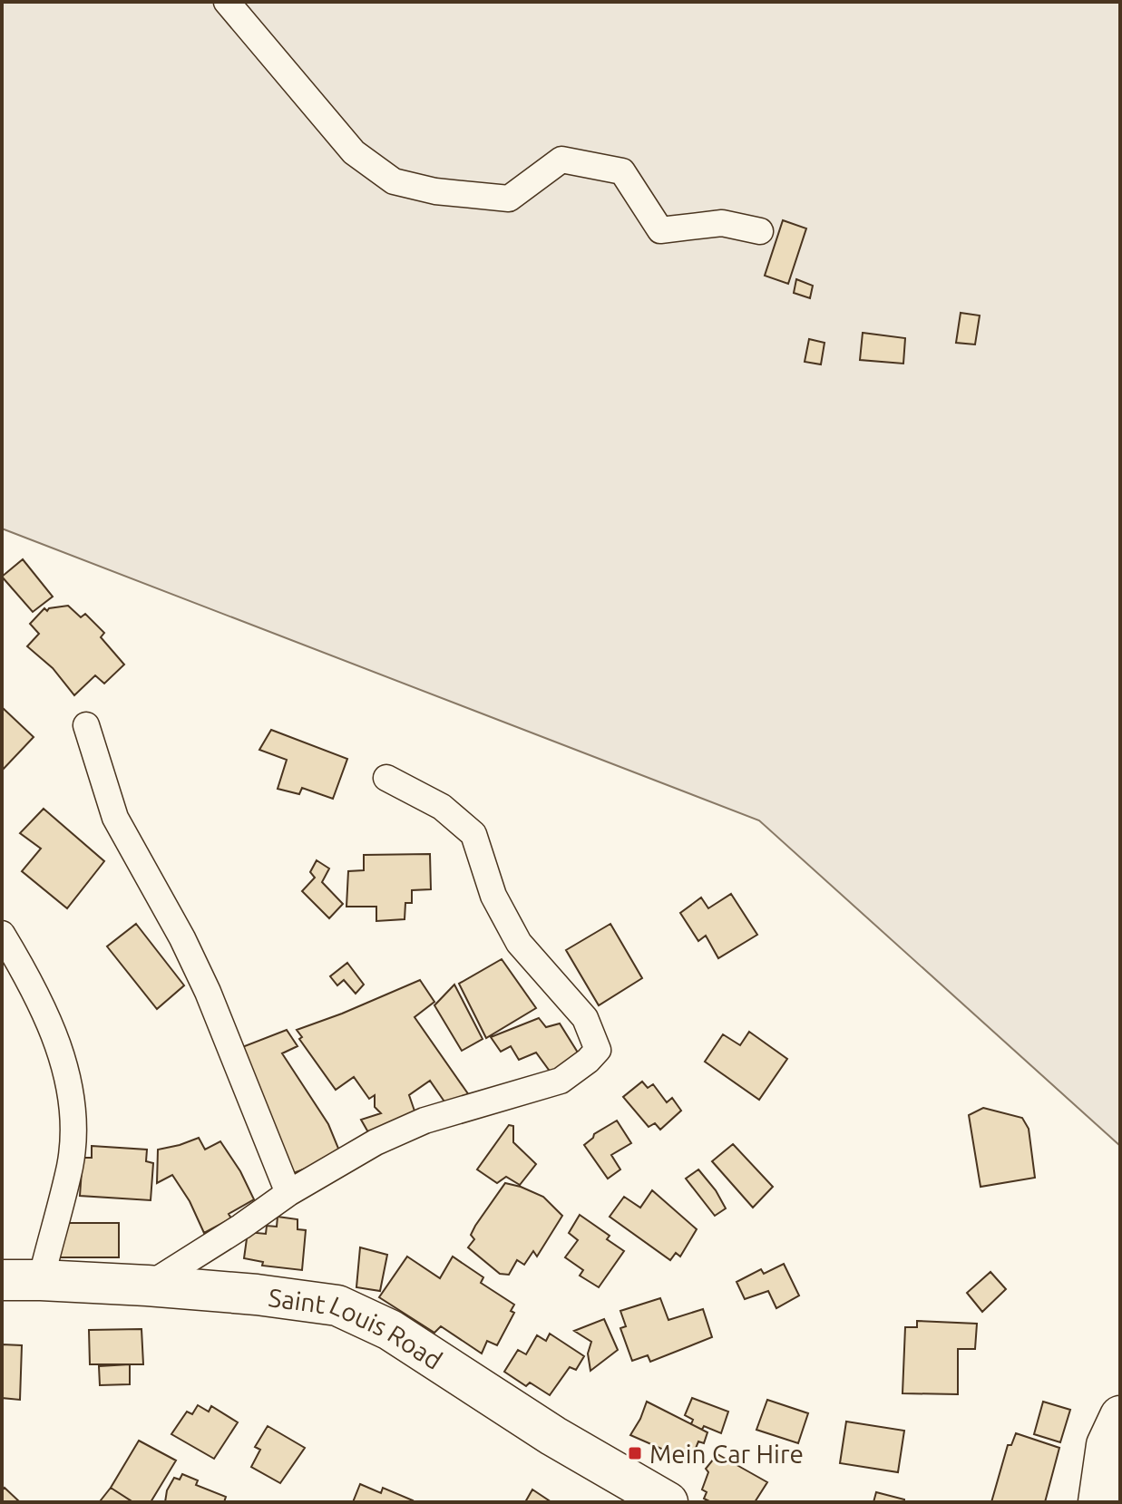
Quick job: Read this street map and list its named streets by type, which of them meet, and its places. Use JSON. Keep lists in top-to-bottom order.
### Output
{
  "streets": {
    "main road": ["Saint Louis Road"]
  },
  "places": {
    "transit": ["Mein Car Hire"]
  }
}
